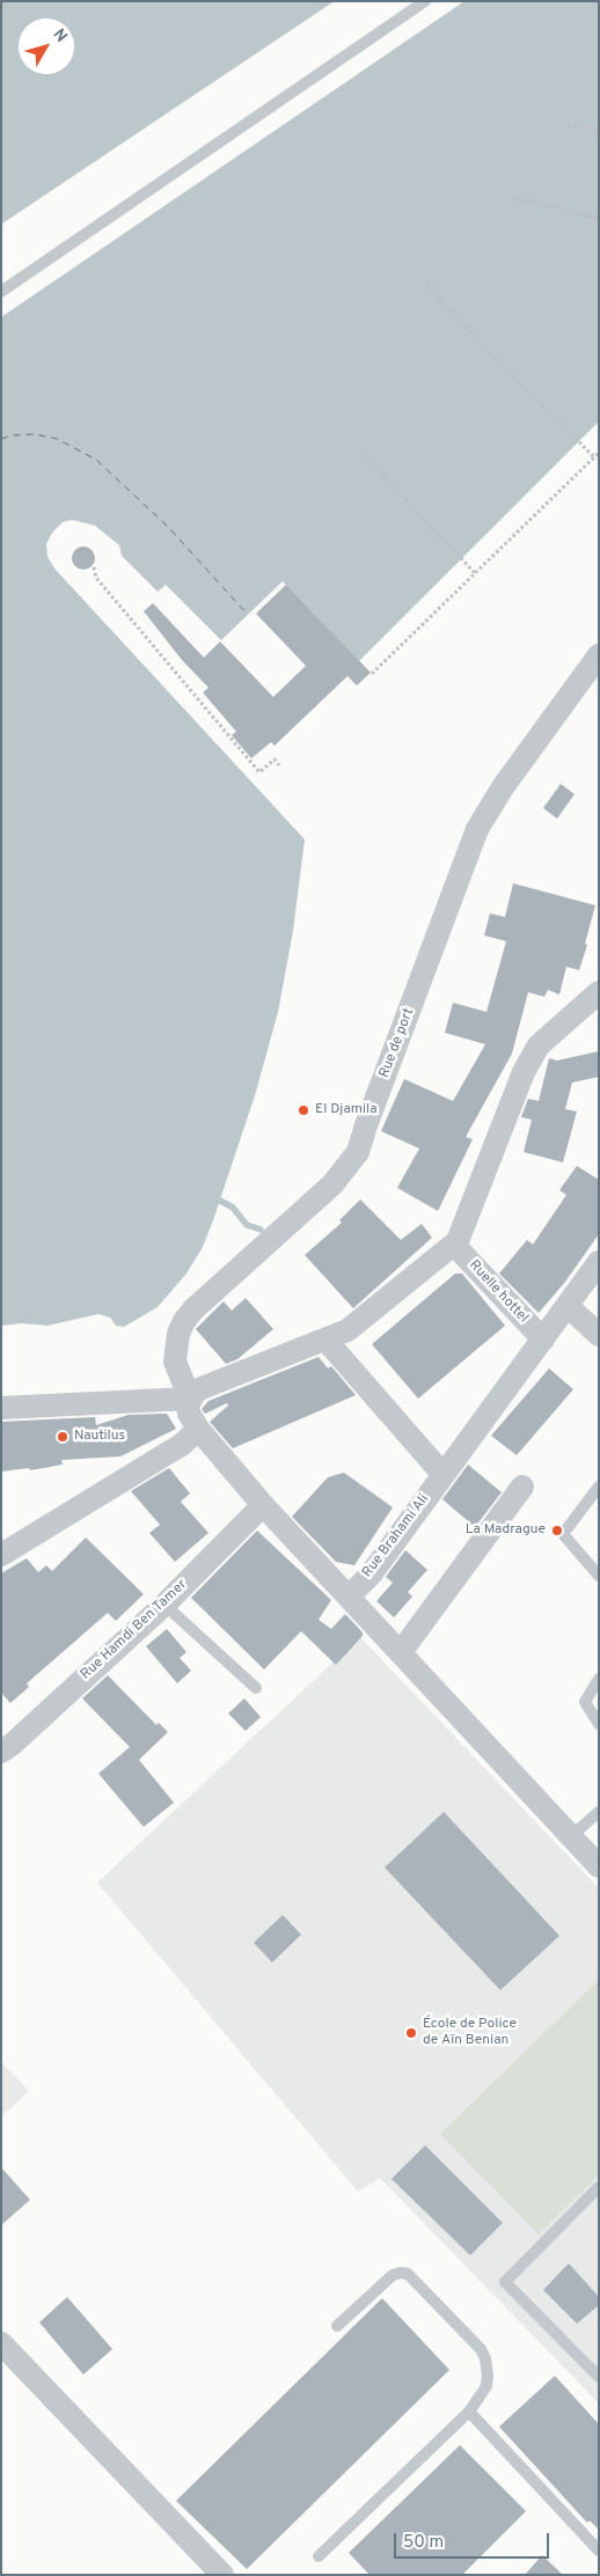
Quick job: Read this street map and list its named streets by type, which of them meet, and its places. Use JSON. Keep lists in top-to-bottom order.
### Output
{
  "streets": {
    "street": [
      "Rue de port",
      "Ruelle hottel",
      "Rue Brahami Ali",
      "Rue Hamdi Ben Tamer"
    ]
  },
  "crossings": [
    ["Ruelle hottel", "Rue Brahami Ali"]
  ],
  "places": [
    "El Djamila",
    "Nautilus",
    "La Madrague",
    "École de Police de Aïn Benian"
  ],
  "scale_bar": "50 m",
  "north": "top right"
}
